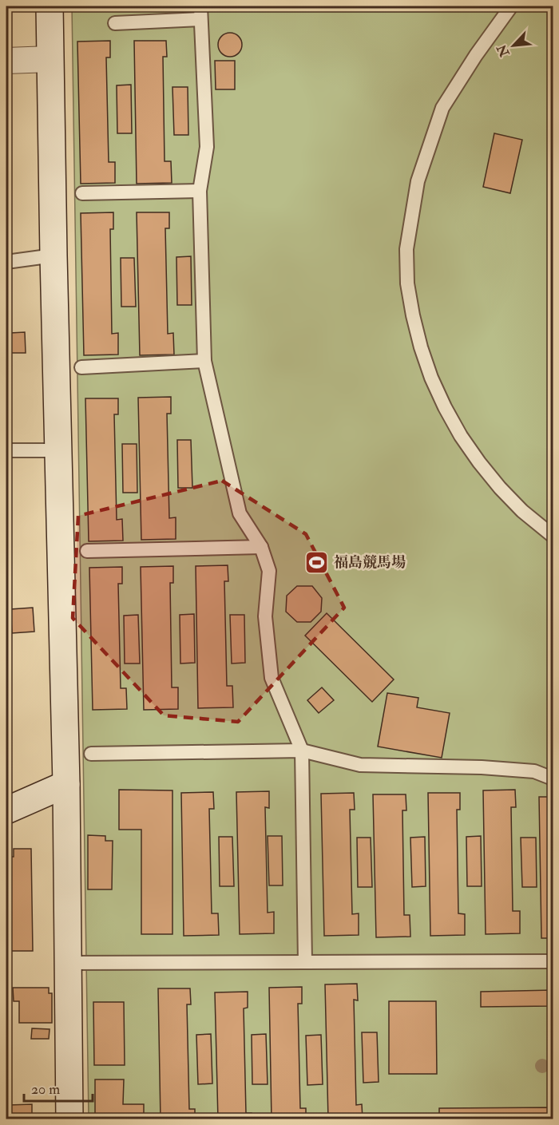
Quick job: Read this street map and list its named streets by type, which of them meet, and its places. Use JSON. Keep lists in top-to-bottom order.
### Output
{
  "places": {
    "sports": ["福島競馬場"]
  },
  "scale_bar": "20 m",
  "north": "bottom left"
}
